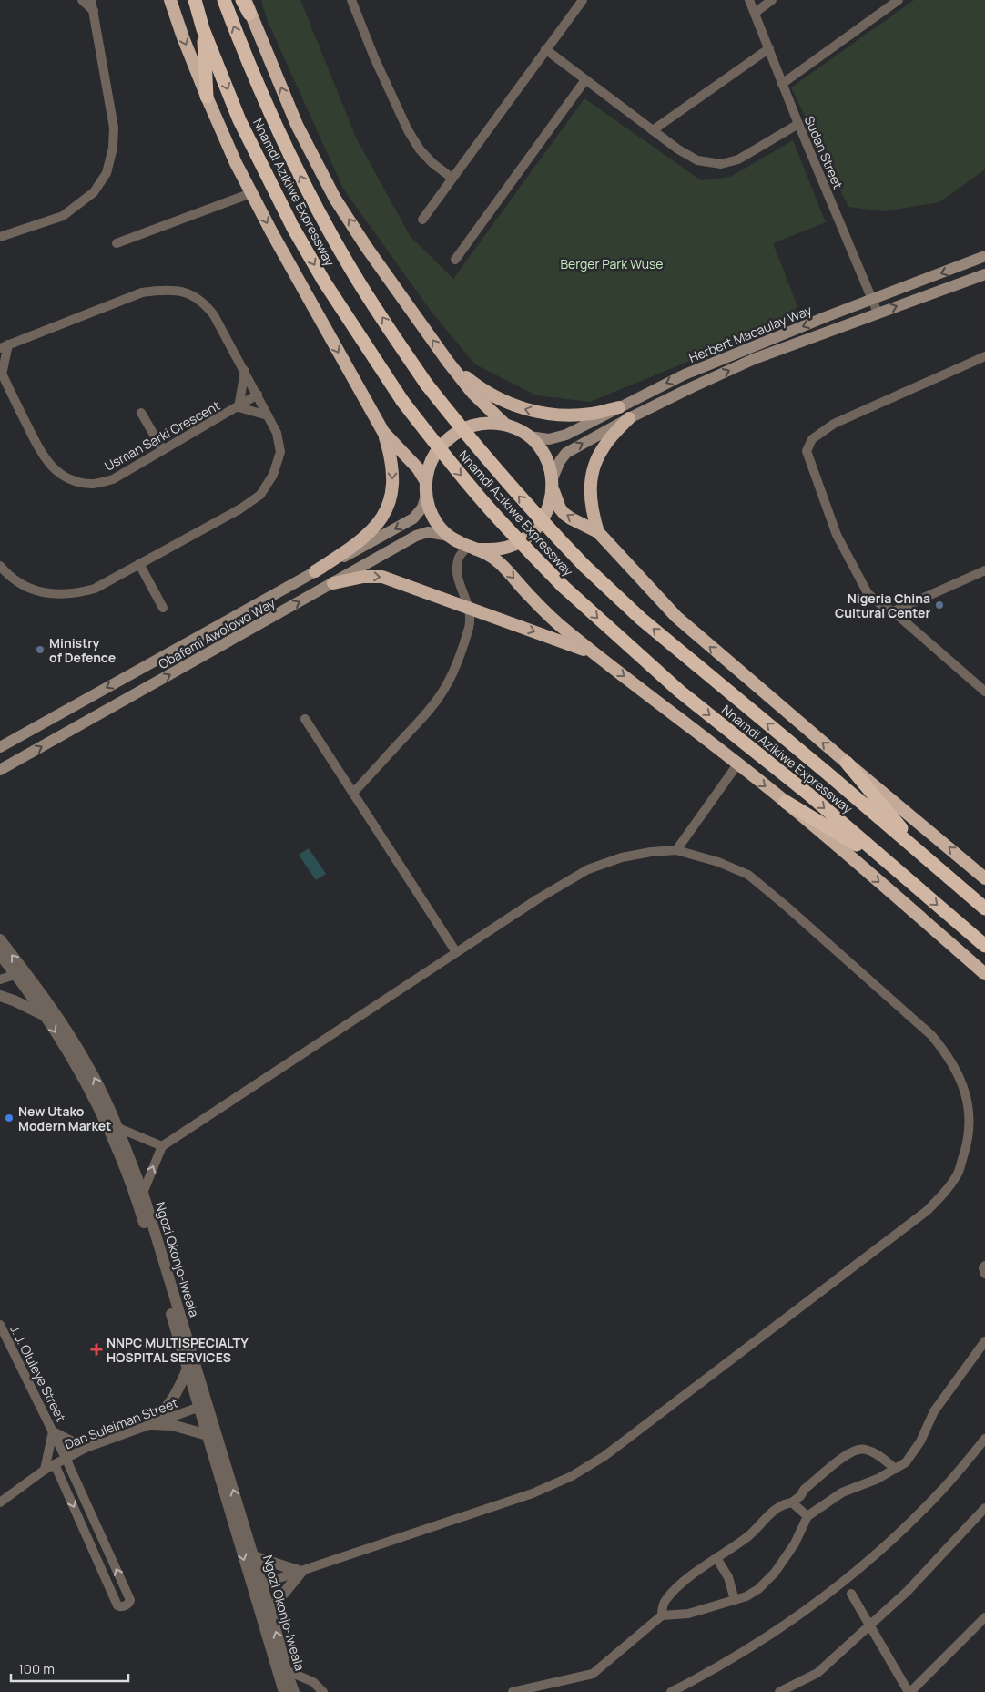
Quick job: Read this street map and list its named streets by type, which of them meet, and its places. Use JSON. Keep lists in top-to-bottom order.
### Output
{
  "streets": {
    "highway": ["Nnamdi Azikiwe Expressway"],
    "main road": ["Herbert Macaulay Way", "Obafemi Awolowo Way"],
    "street": [
      "Sudan Street",
      "Usman Sarki Crescent",
      "Ngozi Okonjo-Iweala",
      "J. J. Oluleye Street",
      "Dan Suleiman Street"
    ]
  },
  "crossings": [
    ["Sudan Street", "Herbert Macaulay Way"],
    ["Herbert Macaulay Way", "Obafemi Awolowo Way"],
    ["Ngozi Okonjo-Iweala", "Dan Suleiman Street"],
    ["J. J. Oluleye Street", "Dan Suleiman Street"]
  ],
  "parks": ["Berger Park Wuse"],
  "places": {
    "other": ["Nigeria China Cultural Center", "Ministry of Defence", "New Utako Modern Market"],
    "health": ["NNPC MULTISPECIALTY HOSPITAL SERVICES"]
  },
  "scale_bar": "100 m"
}
